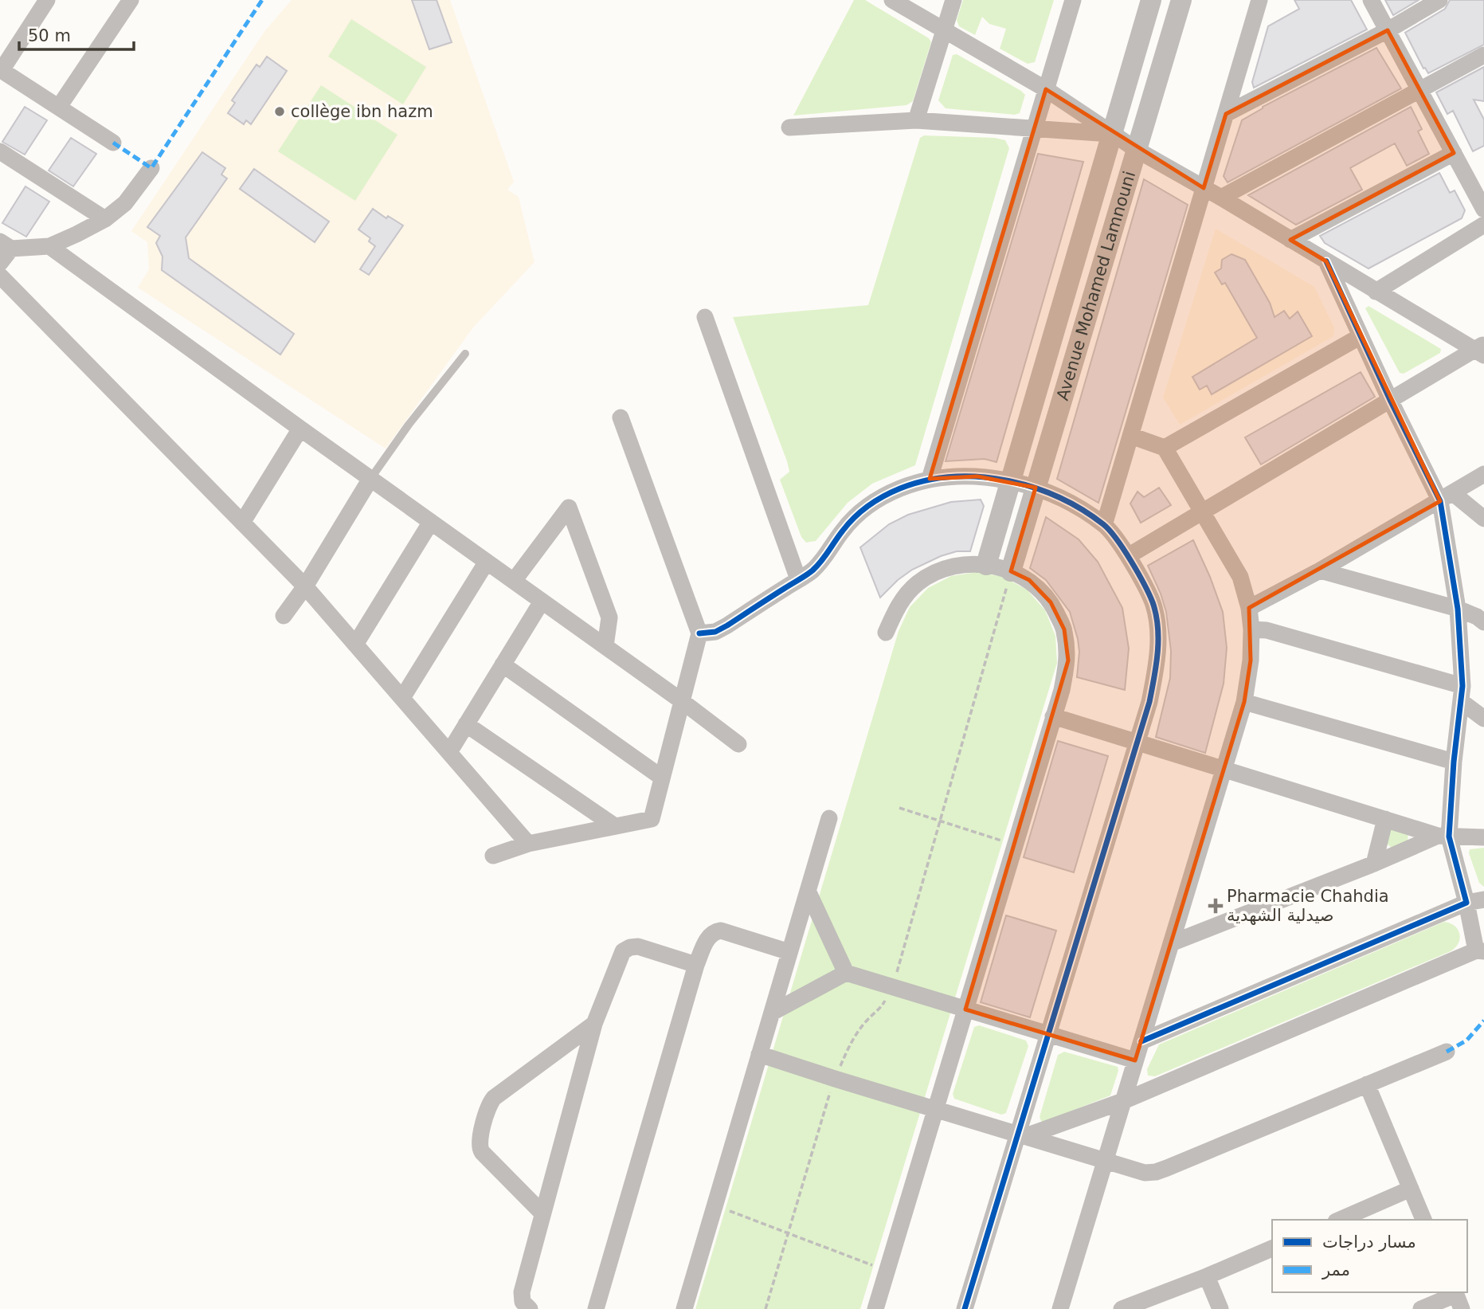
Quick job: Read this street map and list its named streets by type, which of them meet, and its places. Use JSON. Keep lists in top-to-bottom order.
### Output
{
  "streets": {
    "street": ["Avenue Mohamed Lamnouni"]
  },
  "places": {
    "other": ["collège ibn hazm"],
    "health": ["Pharmacie Chahdia صيدلية الشهدية"]
  },
  "legend": ["مسار دراجات", "ممر"],
  "scale_bar": "50 m"
}
